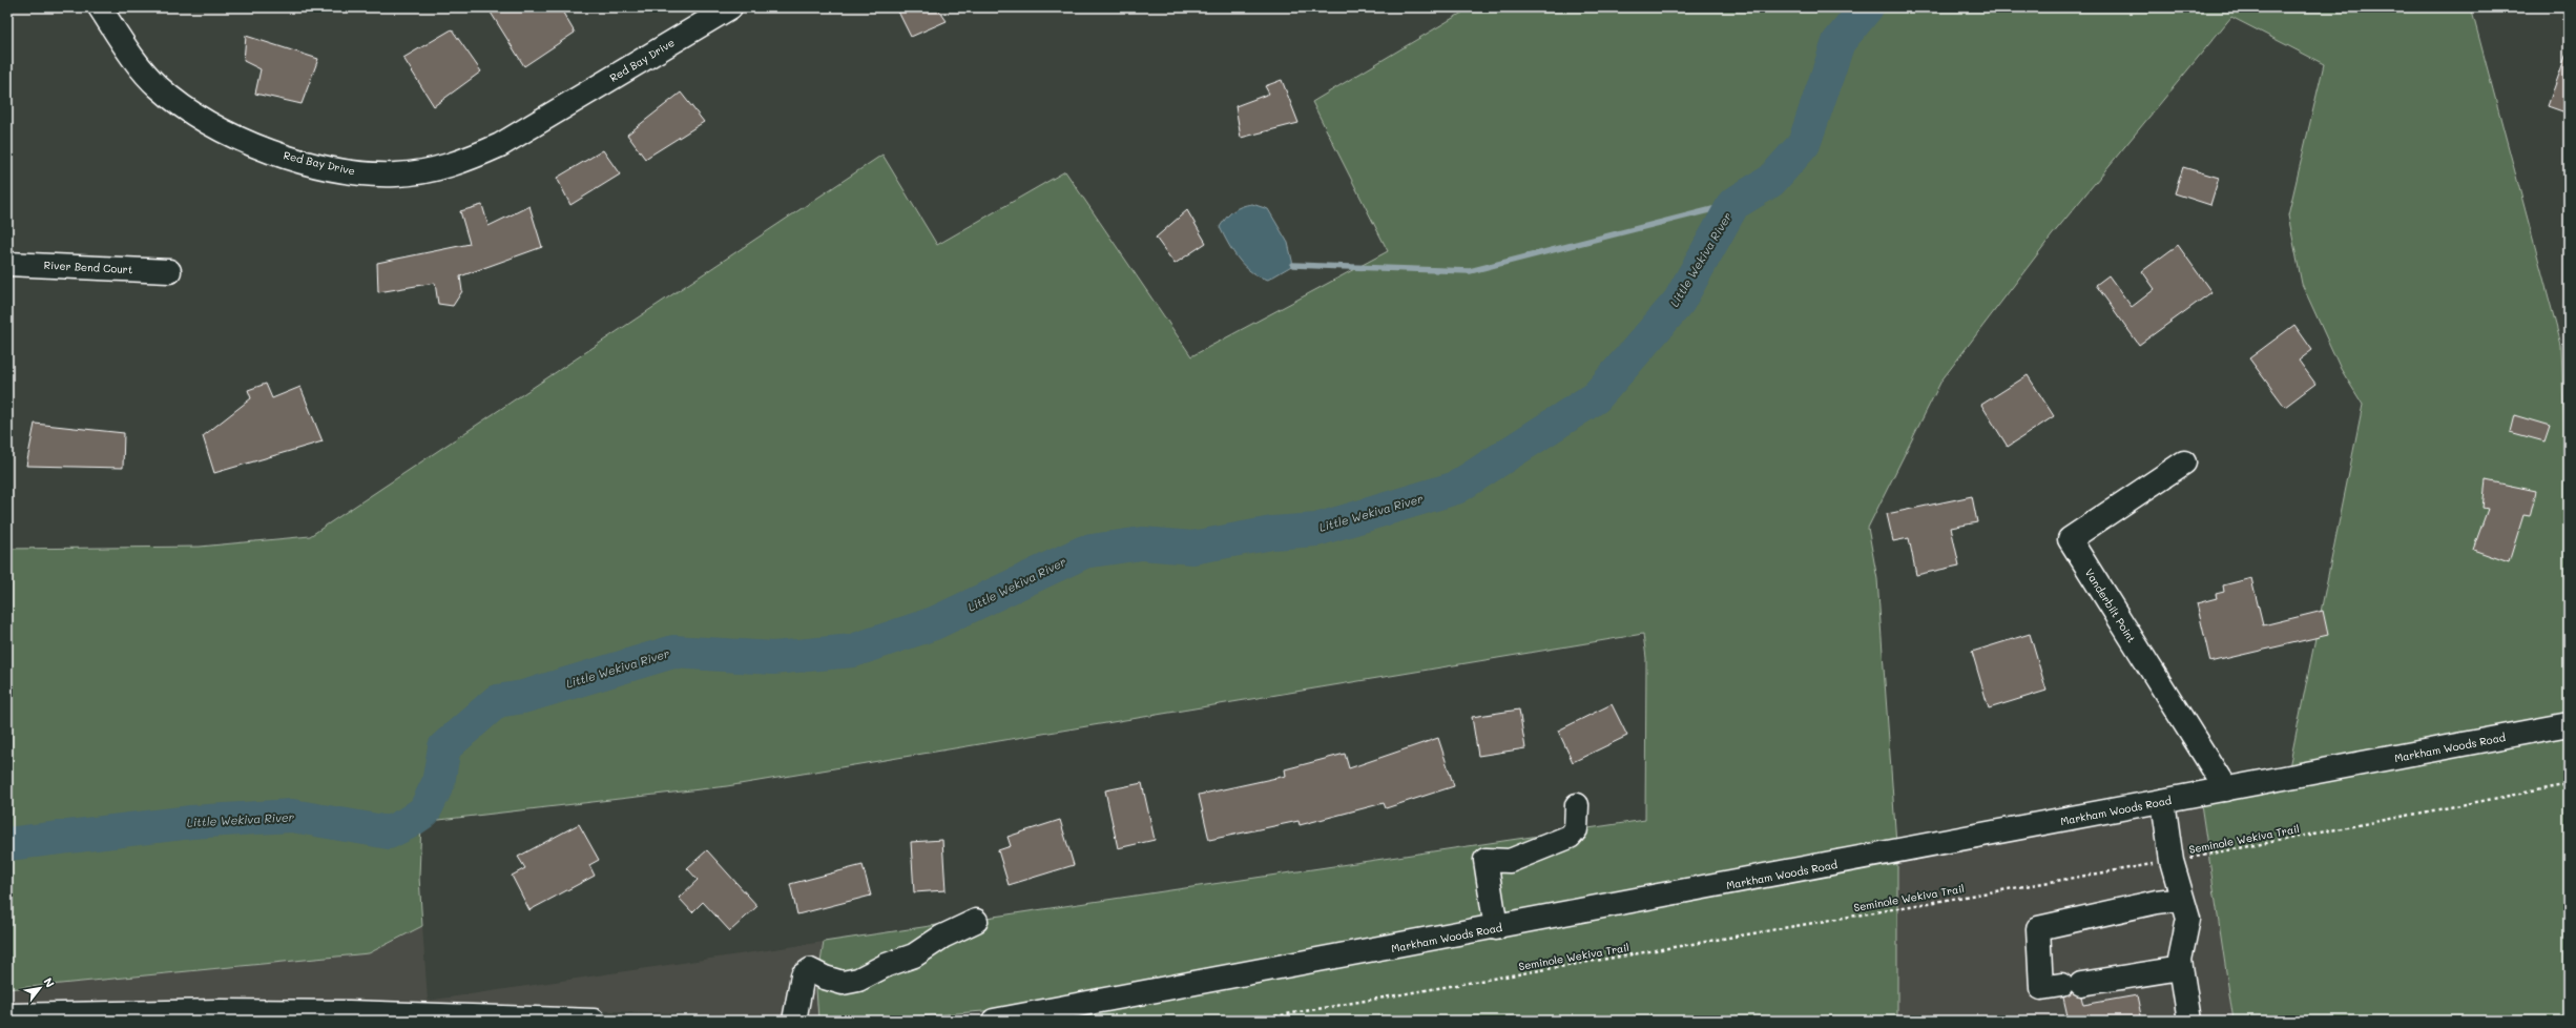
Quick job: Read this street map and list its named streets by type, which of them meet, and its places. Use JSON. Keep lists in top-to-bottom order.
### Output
{
  "streets": {
    "main road": [
      "Red Bay Drive",
      "River Bend Court",
      "Vanderbilt Point",
      "Markham Woods Road"
    ],
    "path": ["Seminole Wekiva Trail"]
  },
  "crossings": [
    ["Vanderbilt Point", "Markham Woods Road"]
  ],
  "water": ["Little Wekiva River"],
  "north": "top right"
}
